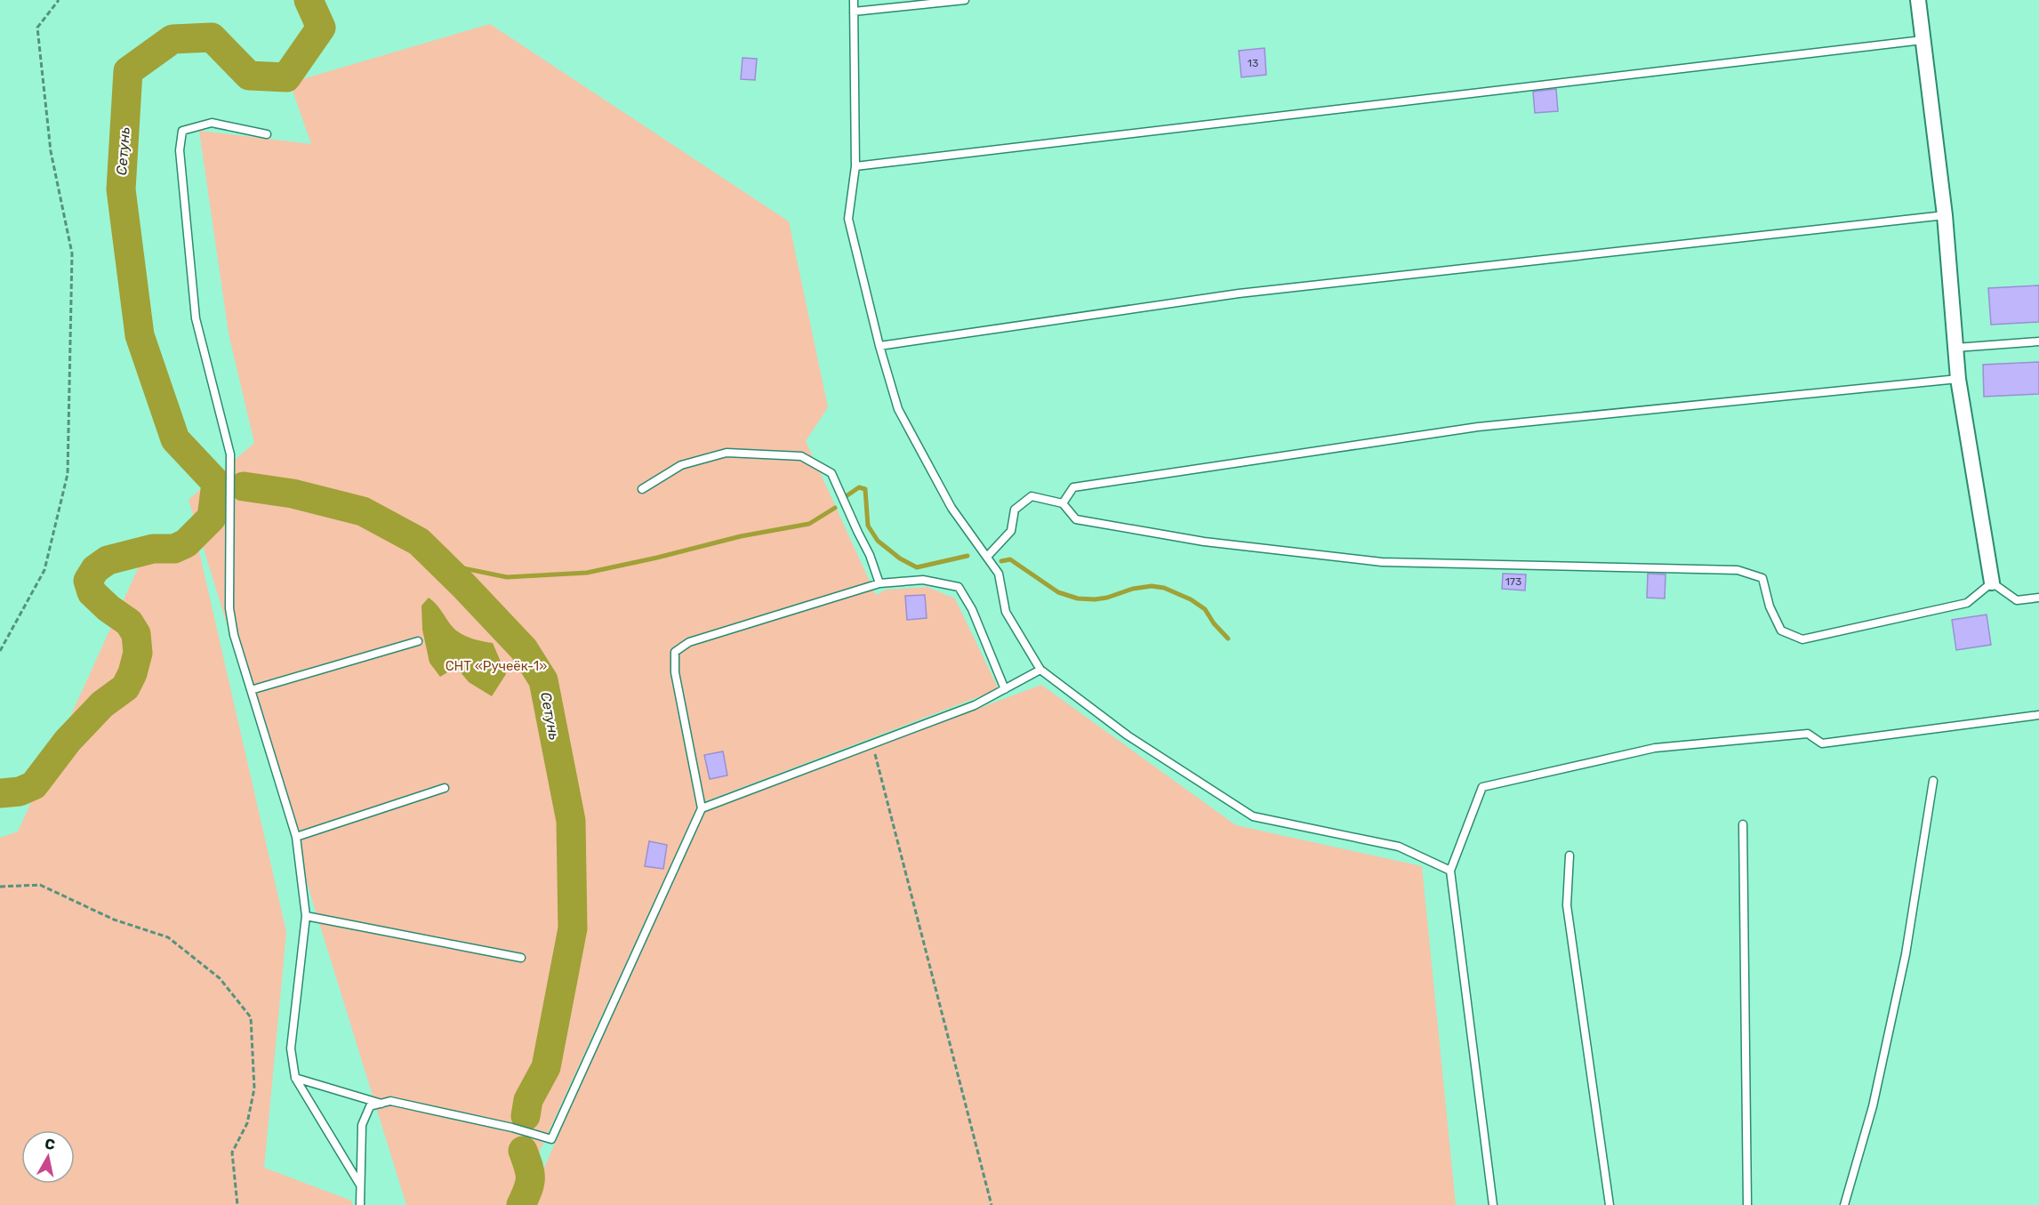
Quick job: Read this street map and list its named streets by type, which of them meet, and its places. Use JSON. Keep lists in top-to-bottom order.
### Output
{
  "water": ["Сетунь"],
  "parks": ["СНТ «Ручеёк-1»"],
  "house_numbers": ["13", "173"],
  "north": "top"
}
